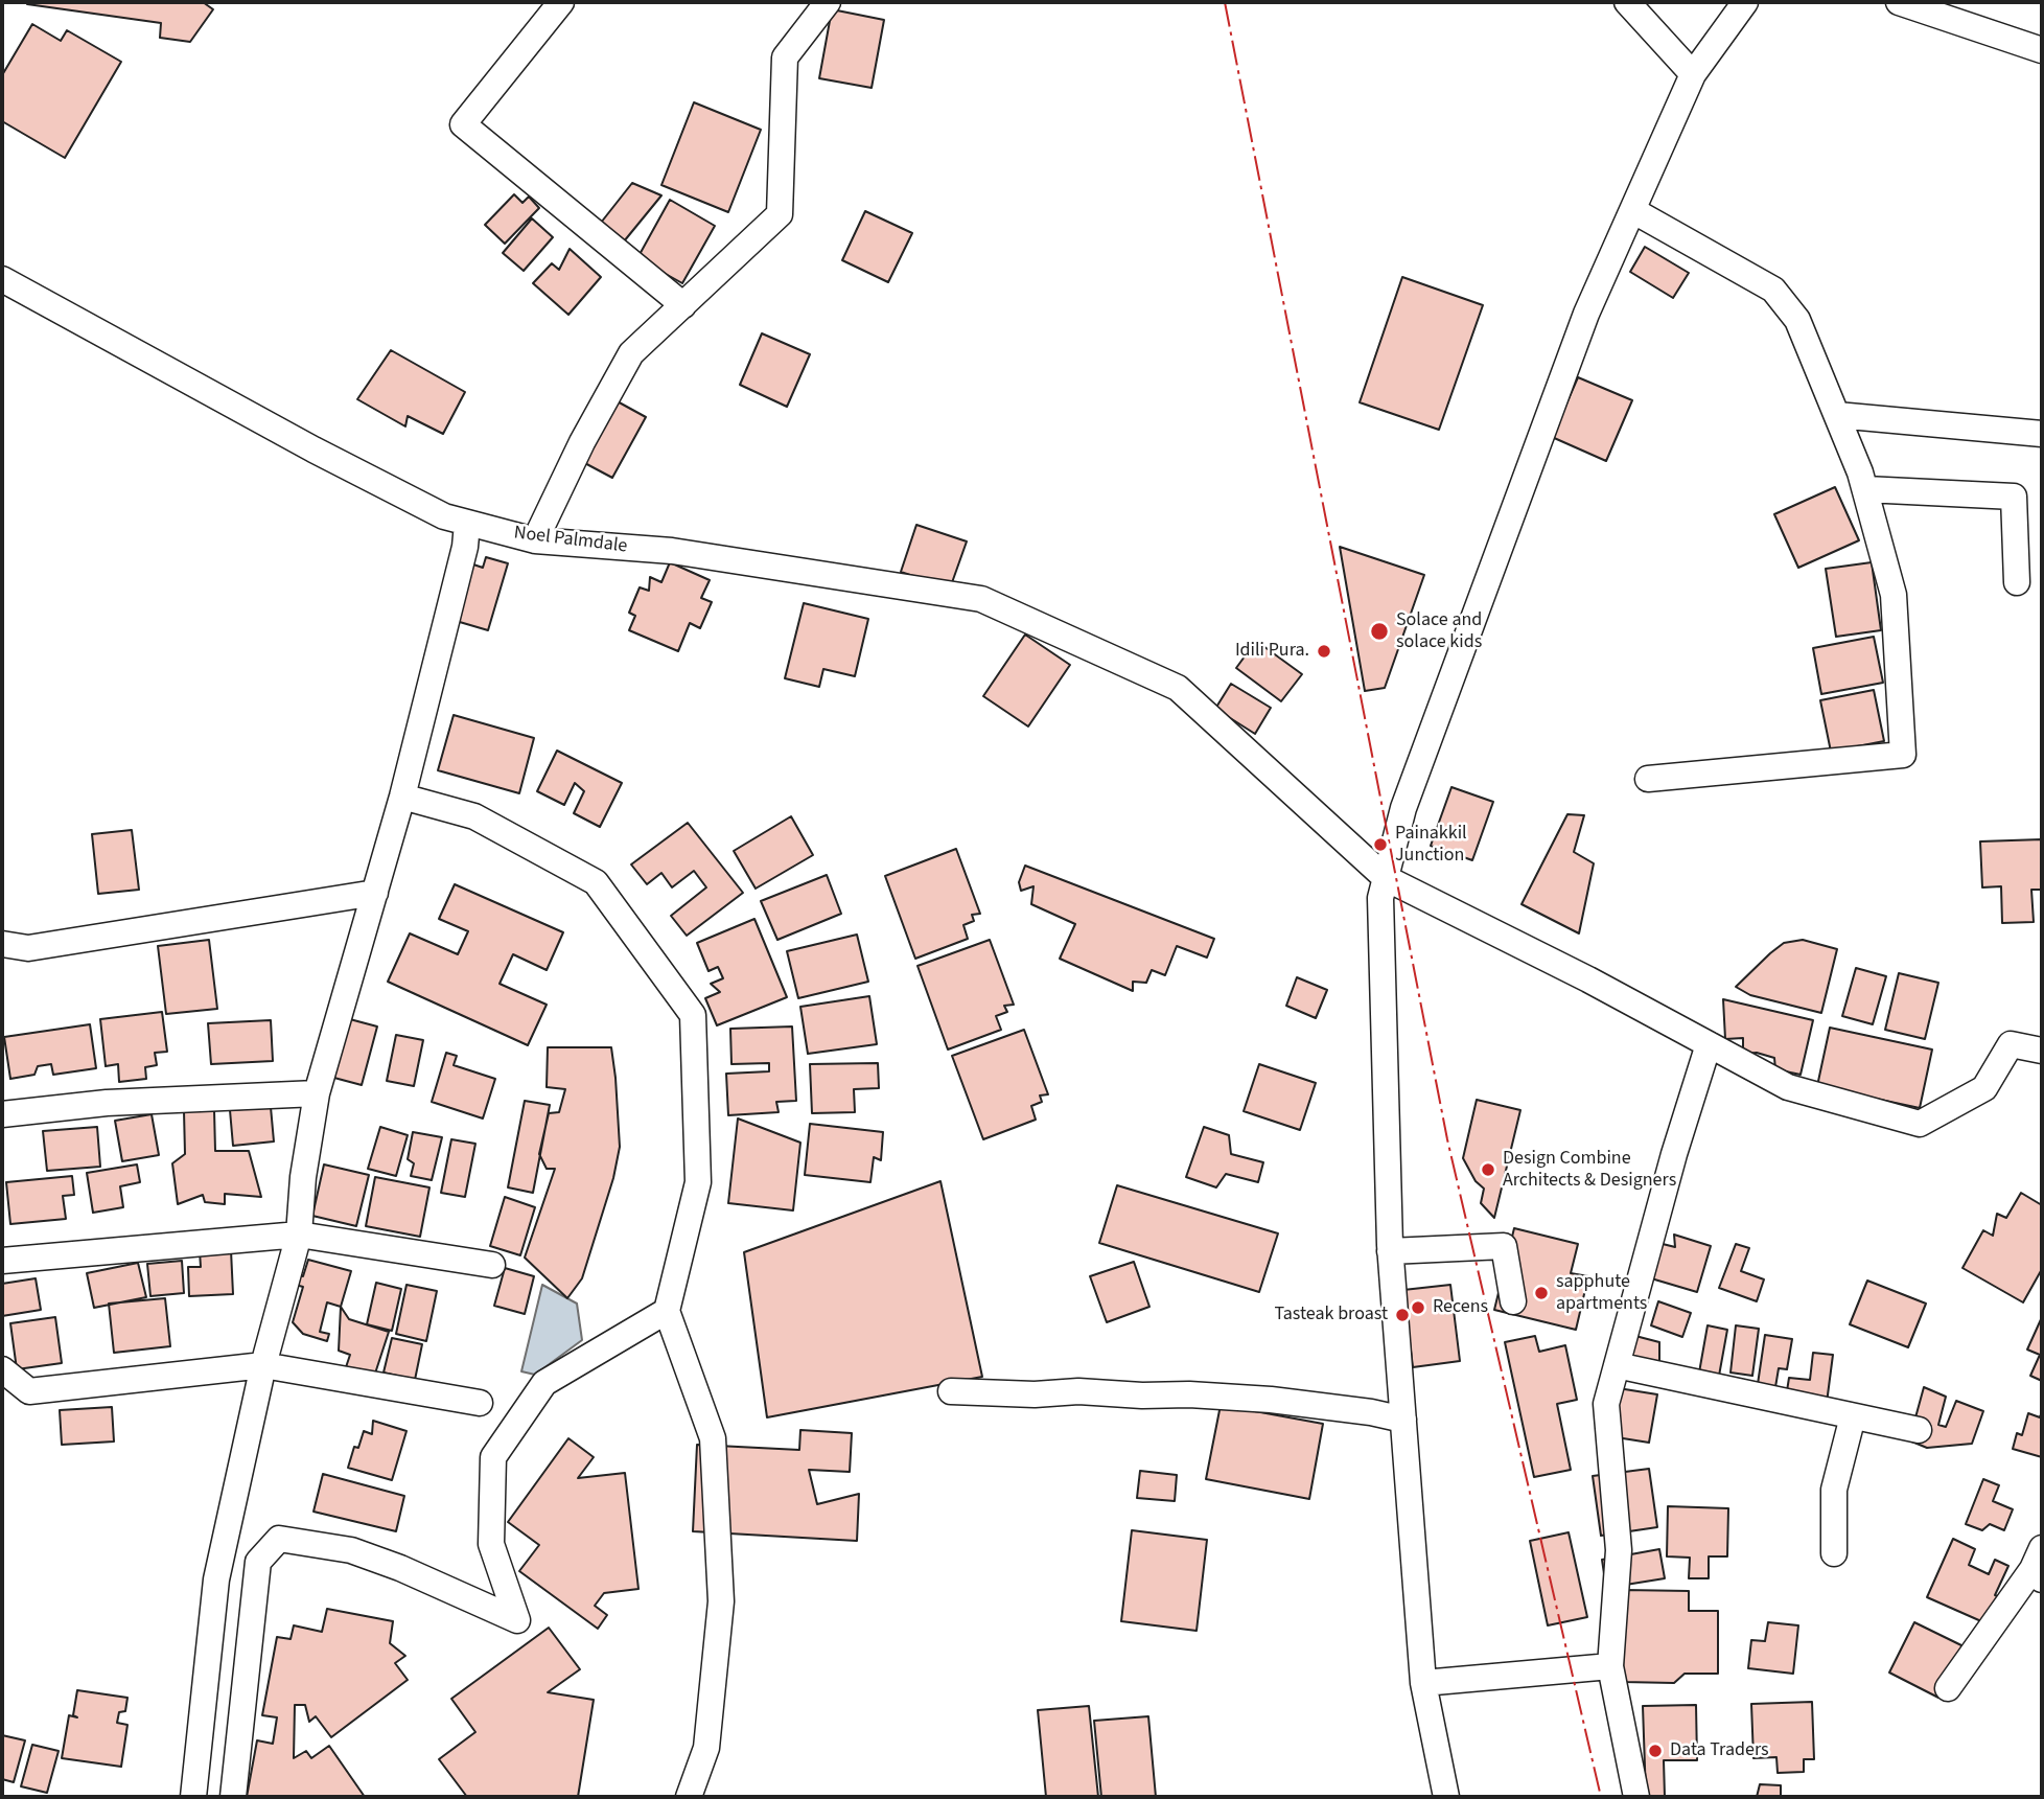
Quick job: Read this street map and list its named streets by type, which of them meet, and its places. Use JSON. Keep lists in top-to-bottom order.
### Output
{
  "streets": {
    "street": ["Noel Palmdale"]
  },
  "places": [
    "Solace and solace kids",
    "Idili Pura.",
    "Painakkil Junction",
    "Design Combine Architects & Designers",
    "sapphute apartments",
    "Recens",
    "Tasteak broast",
    "Data Traders"
  ]
}
